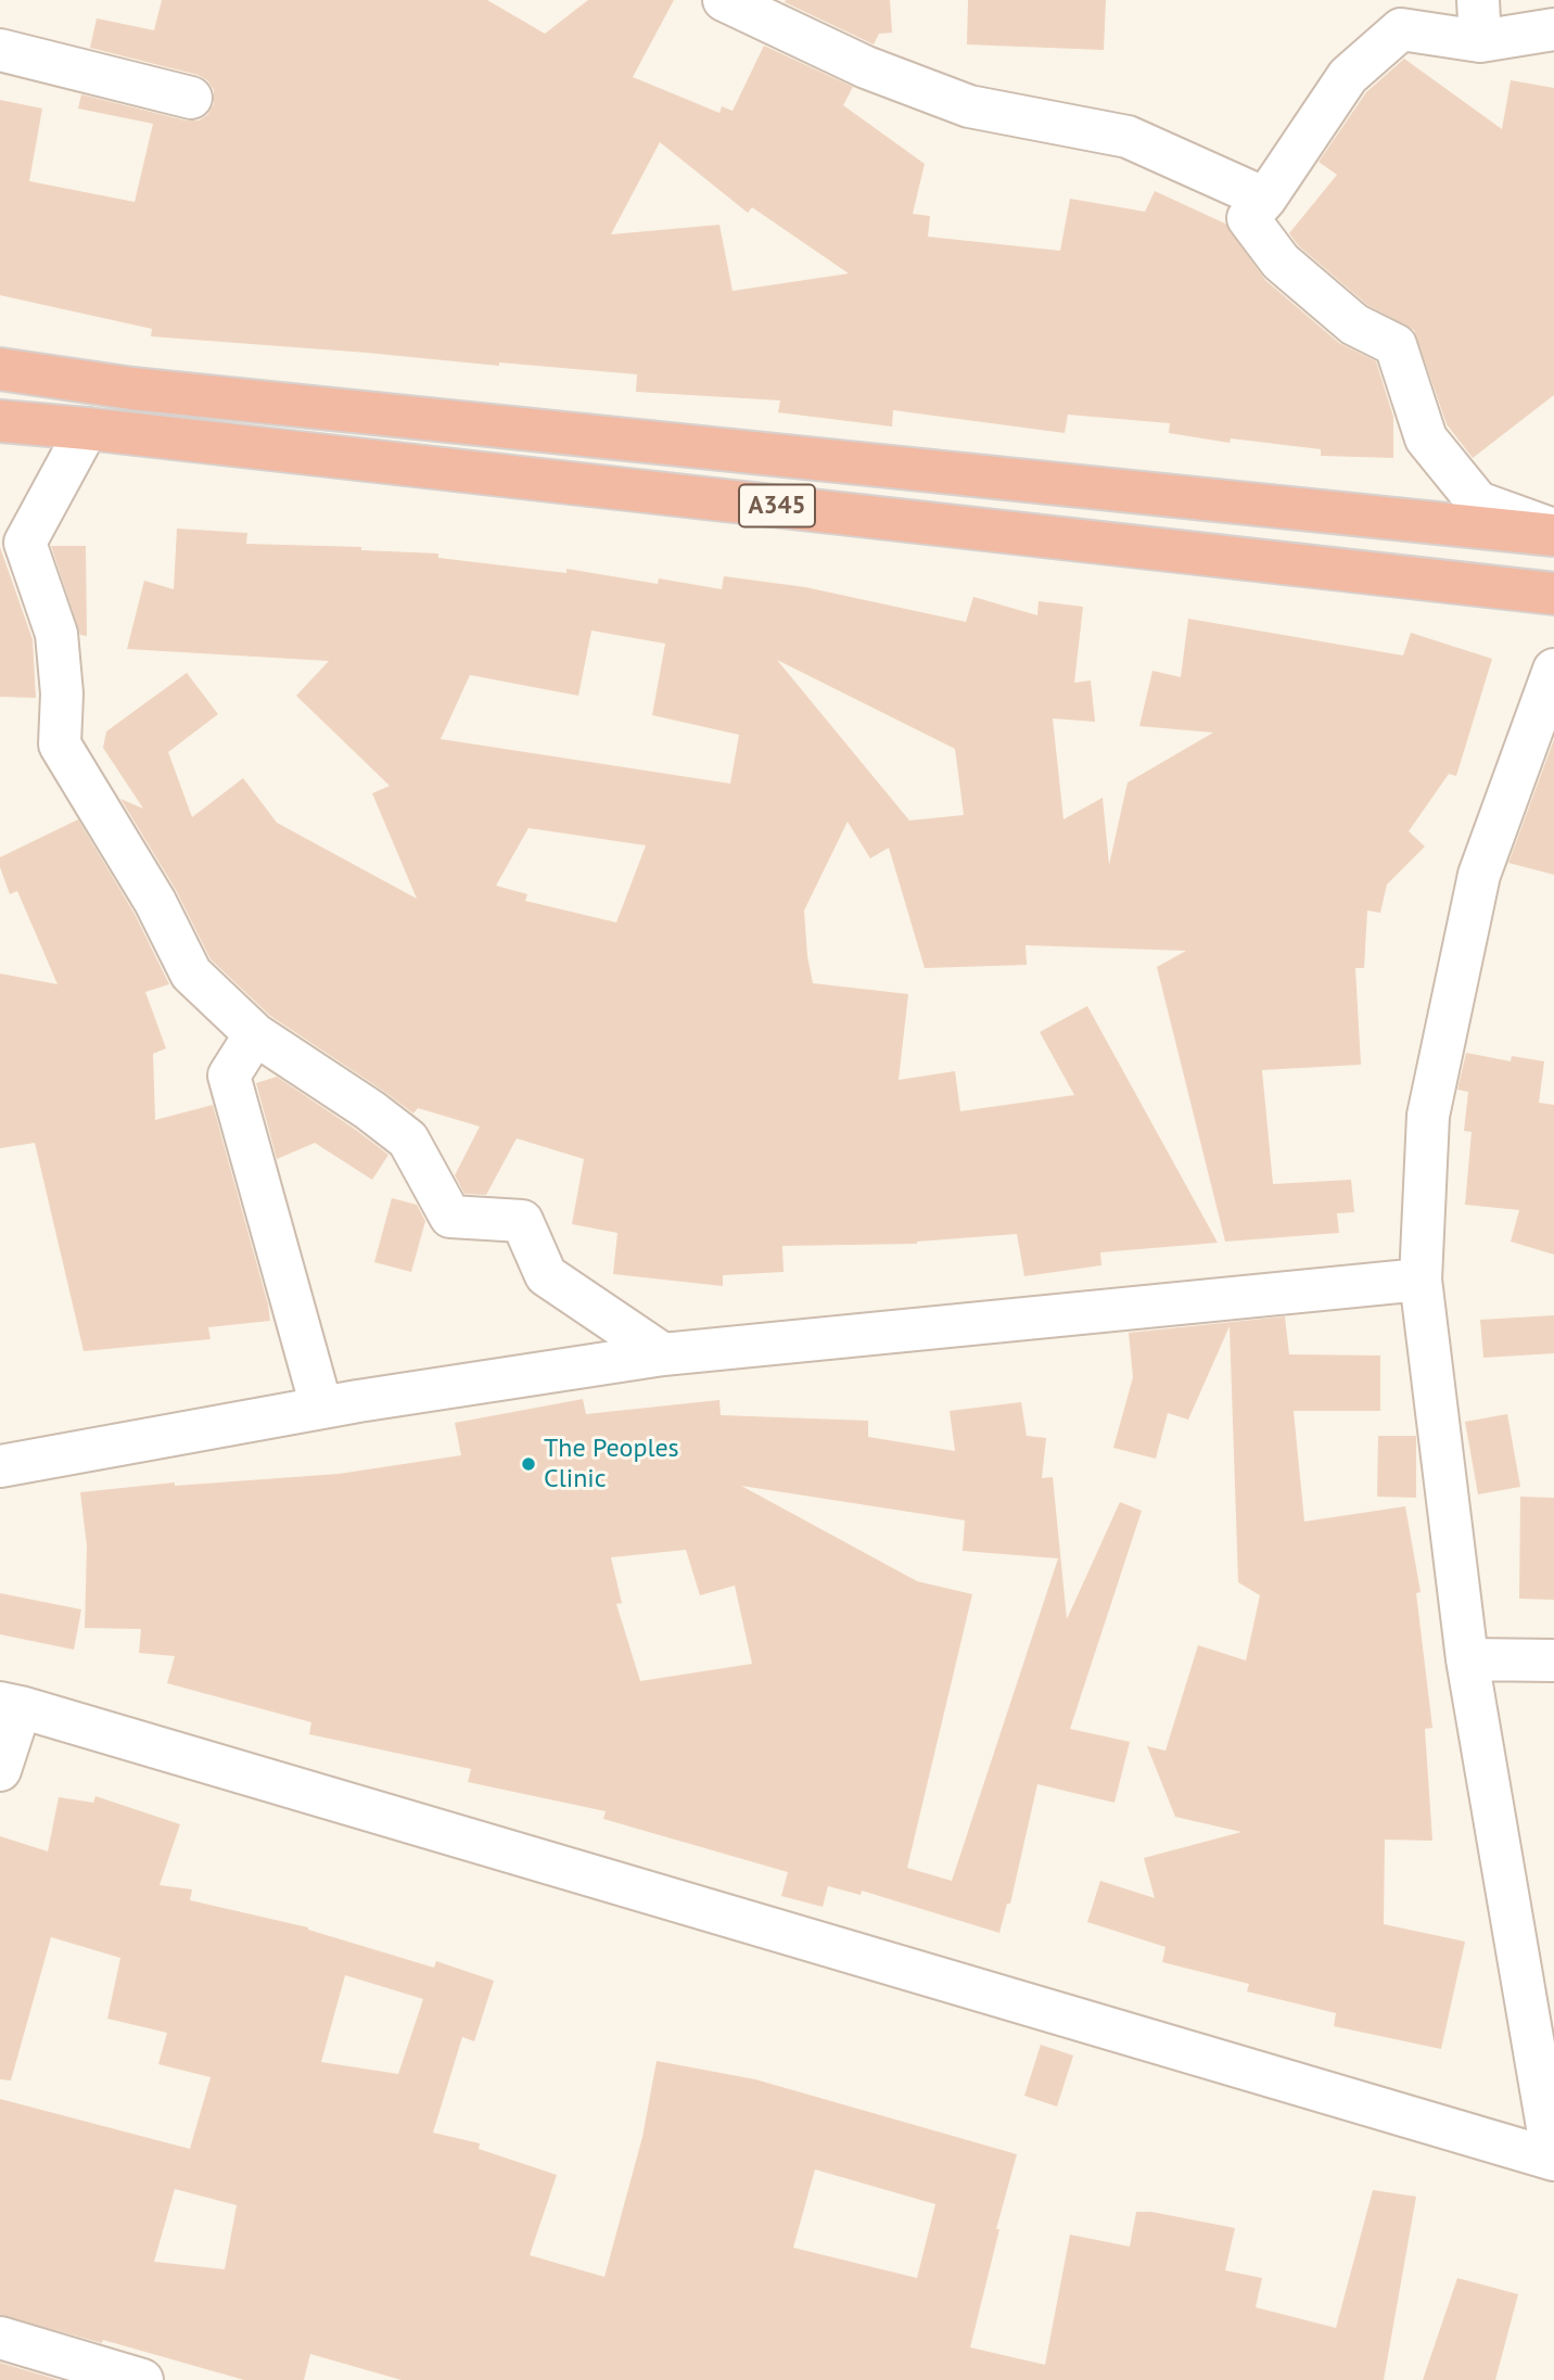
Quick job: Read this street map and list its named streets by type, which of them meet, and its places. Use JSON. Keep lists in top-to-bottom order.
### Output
{
  "streets": {
    "highway": ["A345"]
  },
  "places": ["The Peoples Clinic"]
}
